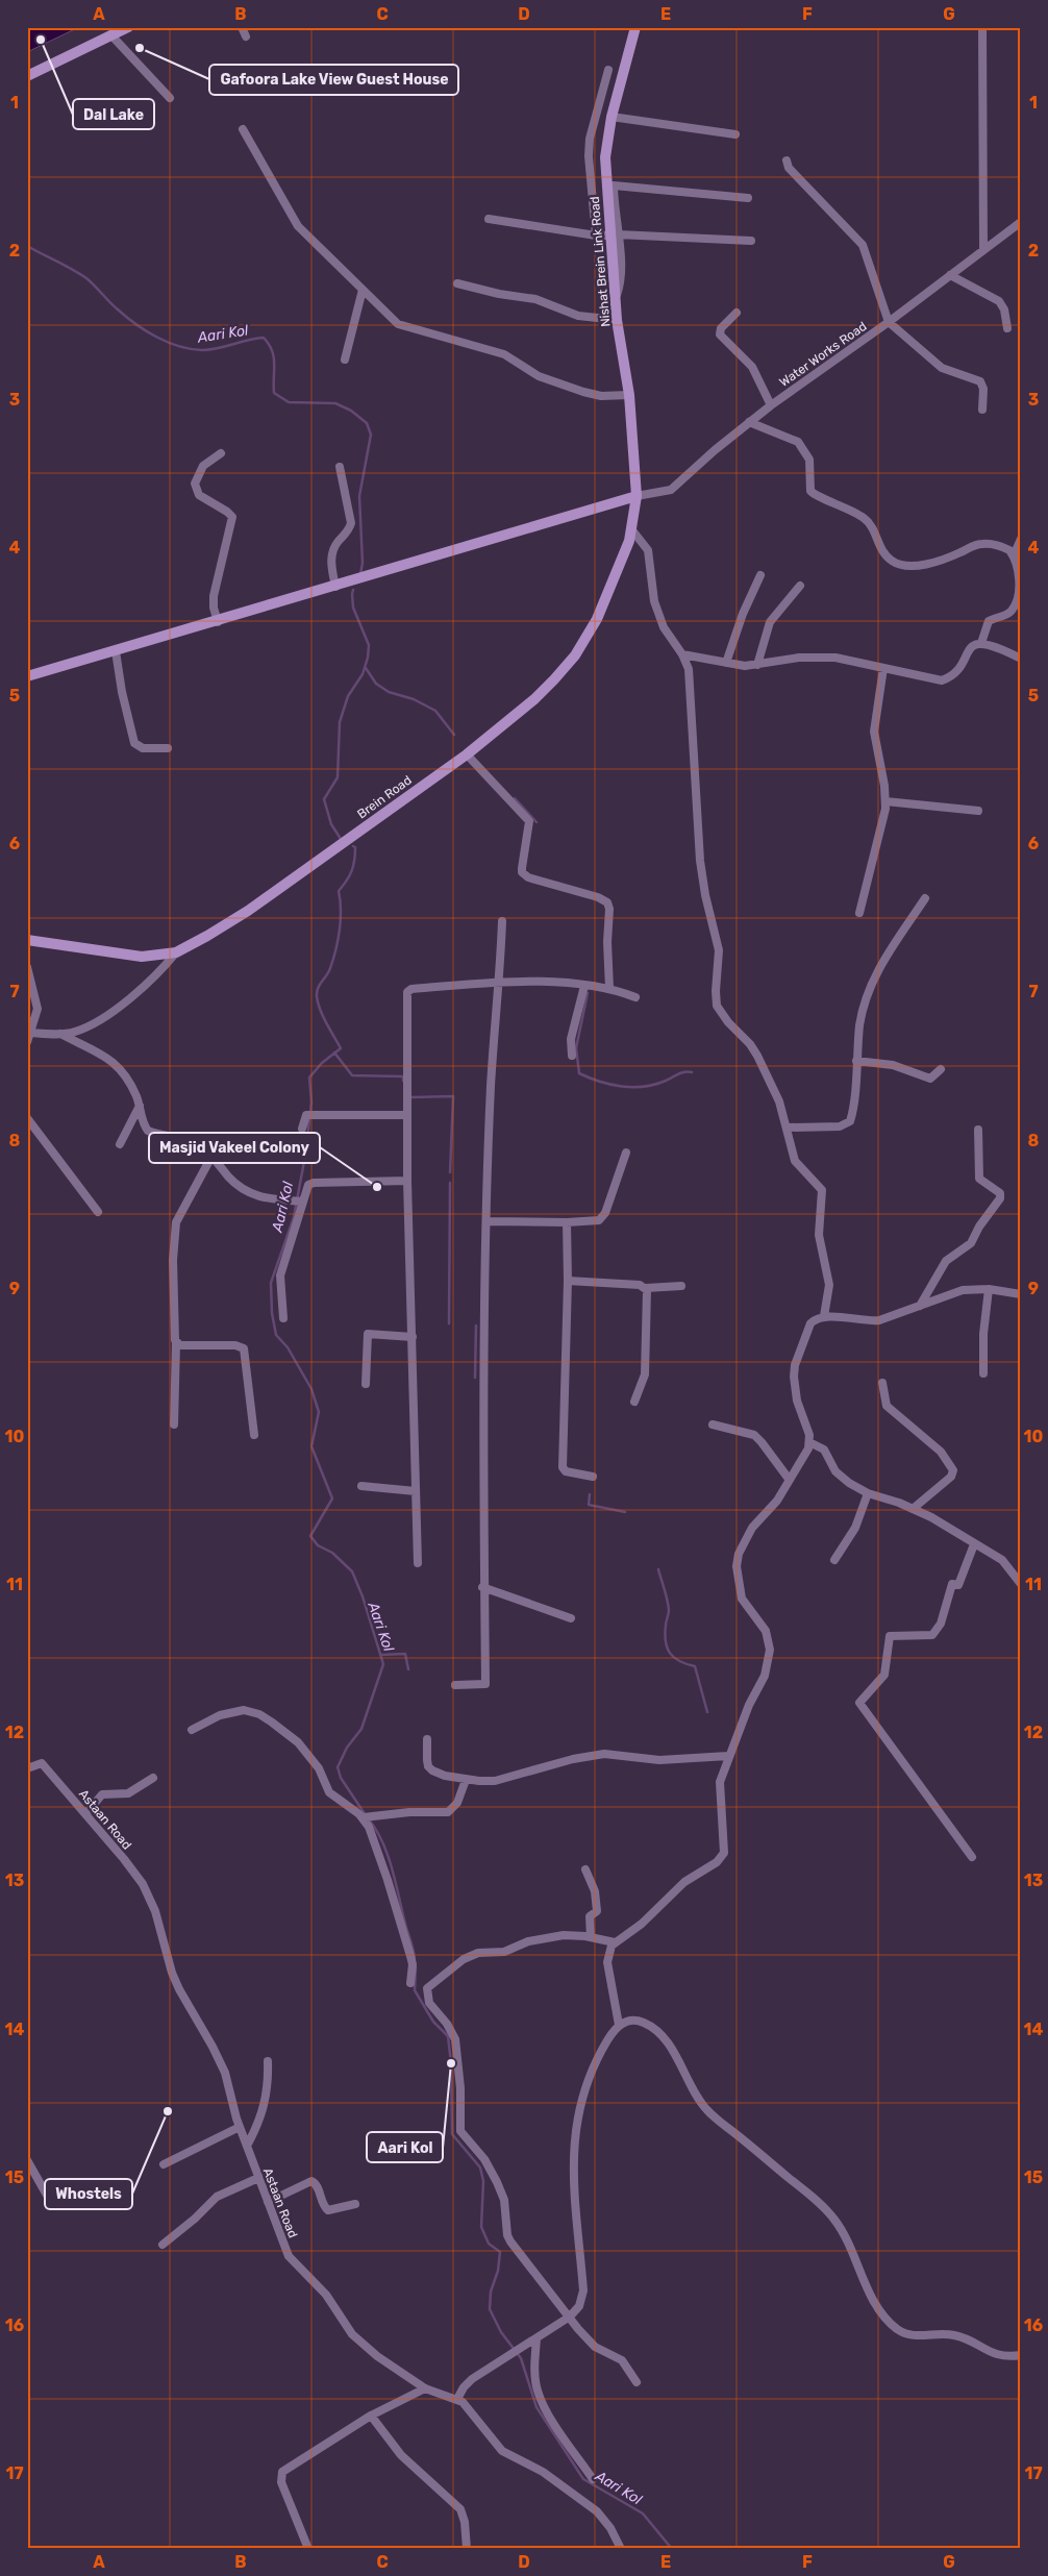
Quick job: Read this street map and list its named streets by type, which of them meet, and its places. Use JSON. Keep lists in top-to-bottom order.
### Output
{
  "streets": {
    "street": [
      "Nishat Brein Link Road",
      "Water Works Road",
      "Brein Road",
      "Astaan Road"
    ]
  },
  "crossings": [
    ["Nishat Brein Link Road", "Water Works Road"],
    ["Nishat Brein Link Road", "Brein Road"],
    ["Water Works Road", "Brein Road"]
  ],
  "water": ["Aari Kol"],
  "places": [
    "Dal Lake",
    "Gafoora Lake View Guest House",
    "Masjid Vakeel Colony",
    "Aari Kol",
    "Whostels"
  ],
  "grid": {
    "columns": [
      "A",
      "B",
      "C",
      "D",
      "E",
      "F",
      "G"
    ],
    "rows": [
      "1",
      "2",
      "3",
      "4",
      "5",
      "6",
      "7",
      "8",
      "9",
      "10",
      "11",
      "12",
      "13",
      "14",
      "15",
      "16",
      "17"
    ]
  }
}
